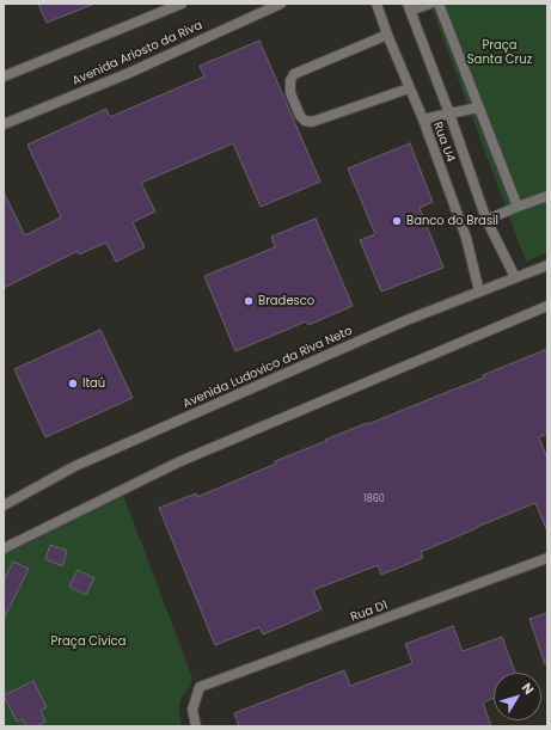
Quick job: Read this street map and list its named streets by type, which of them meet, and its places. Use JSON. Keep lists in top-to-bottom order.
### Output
{
  "streets": {
    "street": [
      "Avenida Ariosto da Riva",
      "Rua U4",
      "Avenida Ludovico da Riva Neto",
      "Rua D1"
    ]
  },
  "crossings": [
    ["Rua U4", "Avenida Ludovico da Riva Neto"]
  ],
  "parks": ["Praça Santa Cruz", "Praça Cívica"],
  "places": ["Banco do Brasil", "Bradesco", "Itaú"],
  "house_numbers": ["1860"],
  "north": "top right"
}
